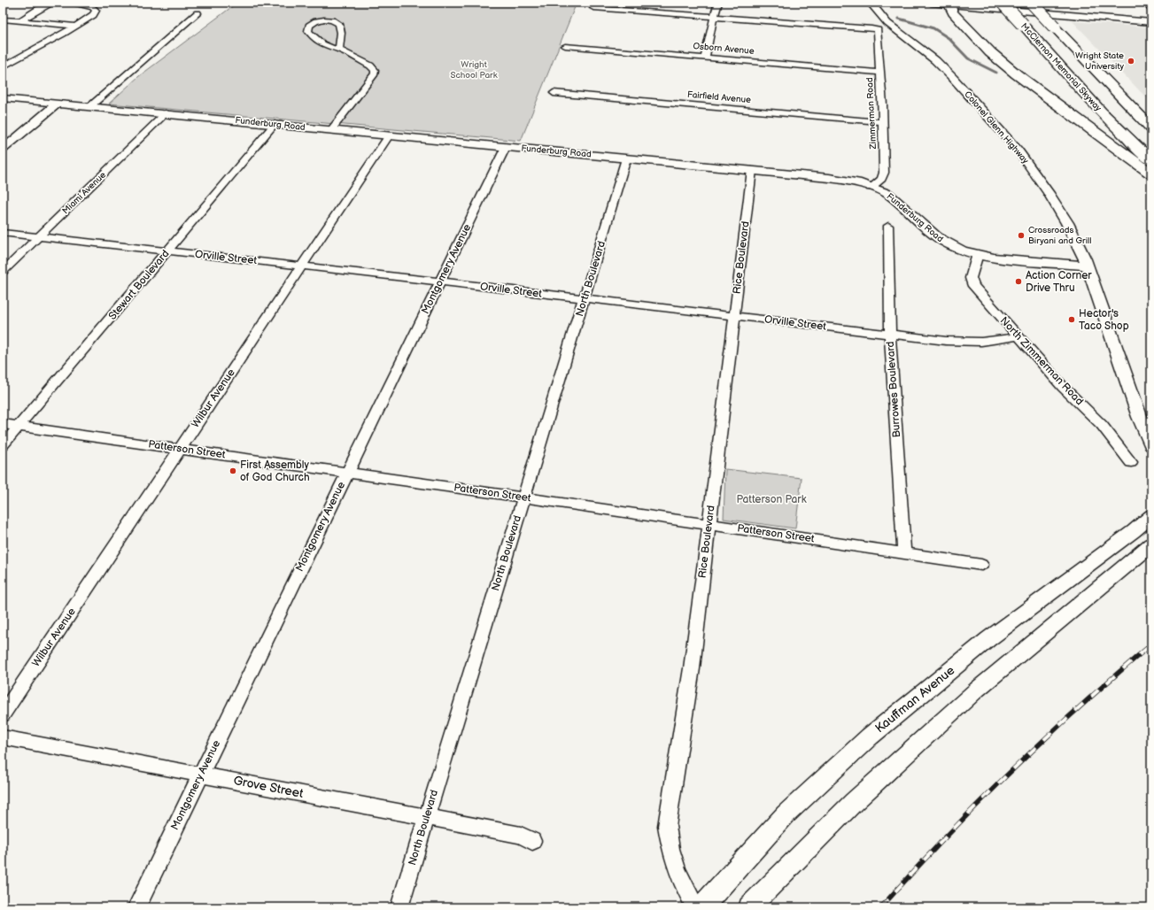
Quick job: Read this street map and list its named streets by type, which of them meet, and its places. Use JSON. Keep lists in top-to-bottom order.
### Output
{
  "streets": {
    "highway": ["McClernon Memorial Skyway"],
    "street": [
      "Osborn Avenue",
      "Fairfield Avenue",
      "Zimmerman Road",
      "Funderburg Road",
      "Colonel Glenn Highway",
      "Miami Avenue",
      "Orville Street",
      "Rice Boulevard",
      "Montgomery Avenue",
      "North Boulevard",
      "Stewart Boulevard",
      "North Zimmerman Road",
      "Burrowes Boulevard",
      "Wilbur Avenue",
      "Patterson Street",
      "Kauffman Avenue",
      "Grove Street"
    ]
  },
  "crossings": [
    ["Osborn Avenue", "Zimmerman Road"],
    ["Fairfield Avenue", "Zimmerman Road"],
    ["Zimmerman Road", "Funderburg Road"],
    ["Funderburg Road", "Colonel Glenn Highway"],
    ["Funderburg Road", "Miami Avenue"],
    ["Funderburg Road", "Rice Boulevard"],
    ["Funderburg Road", "Montgomery Avenue"],
    ["Funderburg Road", "North Boulevard"],
    ["Funderburg Road", "Stewart Boulevard"],
    ["Funderburg Road", "North Zimmerman Road"],
    ["Funderburg Road", "Wilbur Avenue"],
    ["Miami Avenue", "Orville Street"],
    ["Orville Street", "Rice Boulevard"],
    ["Orville Street", "Montgomery Avenue"],
    ["Orville Street", "North Boulevard"],
    ["Orville Street", "Stewart Boulevard"],
    ["Orville Street", "North Zimmerman Road"],
    ["Orville Street", "Burrowes Boulevard"],
    ["Orville Street", "Wilbur Avenue"],
    ["Rice Boulevard", "Patterson Street"],
    ["Montgomery Avenue", "Patterson Street"],
    ["Montgomery Avenue", "Grove Street"],
    ["North Boulevard", "Patterson Street"],
    ["North Boulevard", "Grove Street"],
    ["Stewart Boulevard", "Patterson Street"],
    ["Burrowes Boulevard", "Patterson Street"],
    ["Wilbur Avenue", "Patterson Street"]
  ],
  "parks": ["Wright School Park", "Patterson Park"],
  "places": [
    "Wright State University",
    "Crossroads Biryani and Grill",
    "Action Corner Drive Thru",
    "Hector's Taco Shop",
    "First Assembly of God Church"
  ]
}
